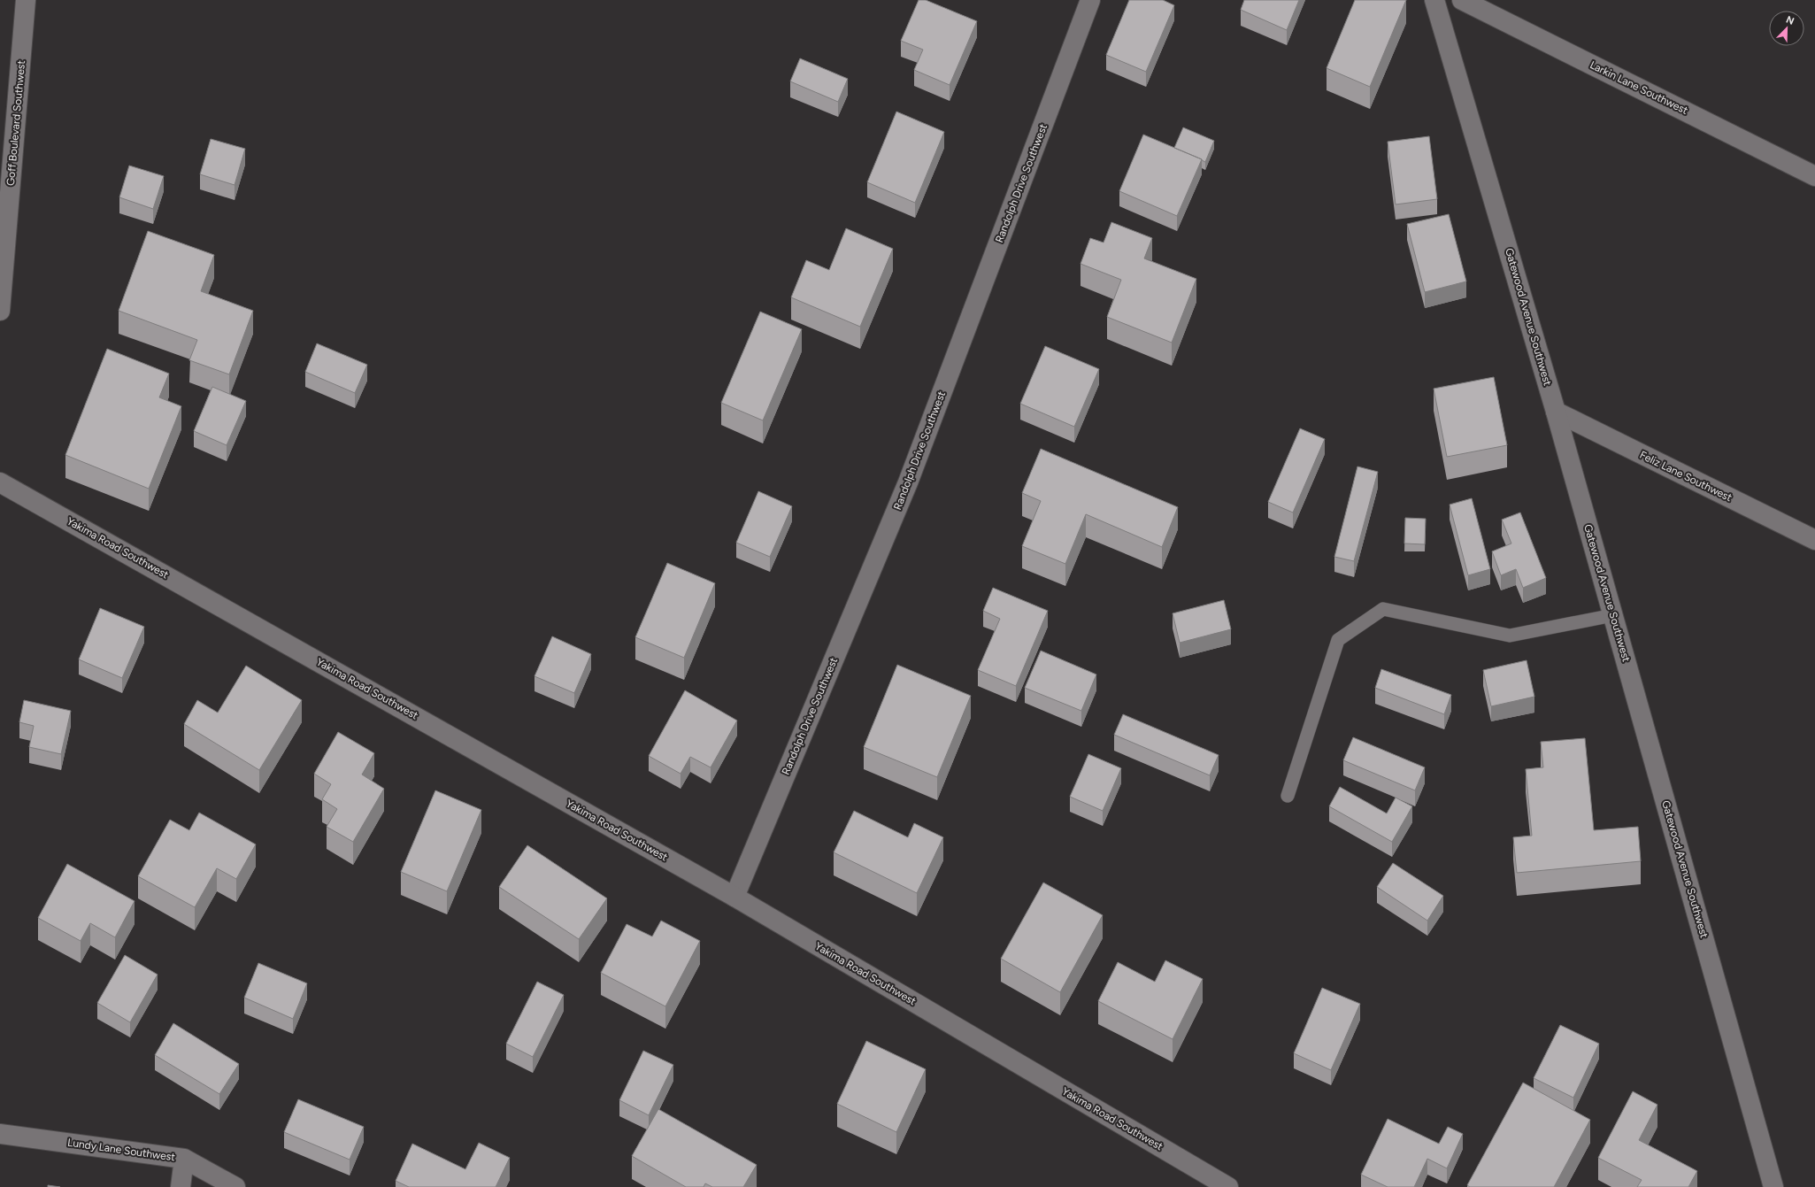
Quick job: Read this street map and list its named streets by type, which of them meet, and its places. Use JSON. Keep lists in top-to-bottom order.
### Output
{
  "streets": {
    "street": [
      "Larkin Lane Southwest",
      "Goff Boulevard Southwest",
      "Randolph Drive Southwest",
      "Gatewood Avenue Southwest",
      "Feliz Lane Southwest",
      "Yakima Road Southwest",
      "Lundy Lane Southwest"
    ]
  },
  "crossings": [
    ["Randolph Drive Southwest", "Yakima Road Southwest"],
    ["Gatewood Avenue Southwest", "Feliz Lane Southwest"]
  ],
  "north": "top right"
}
